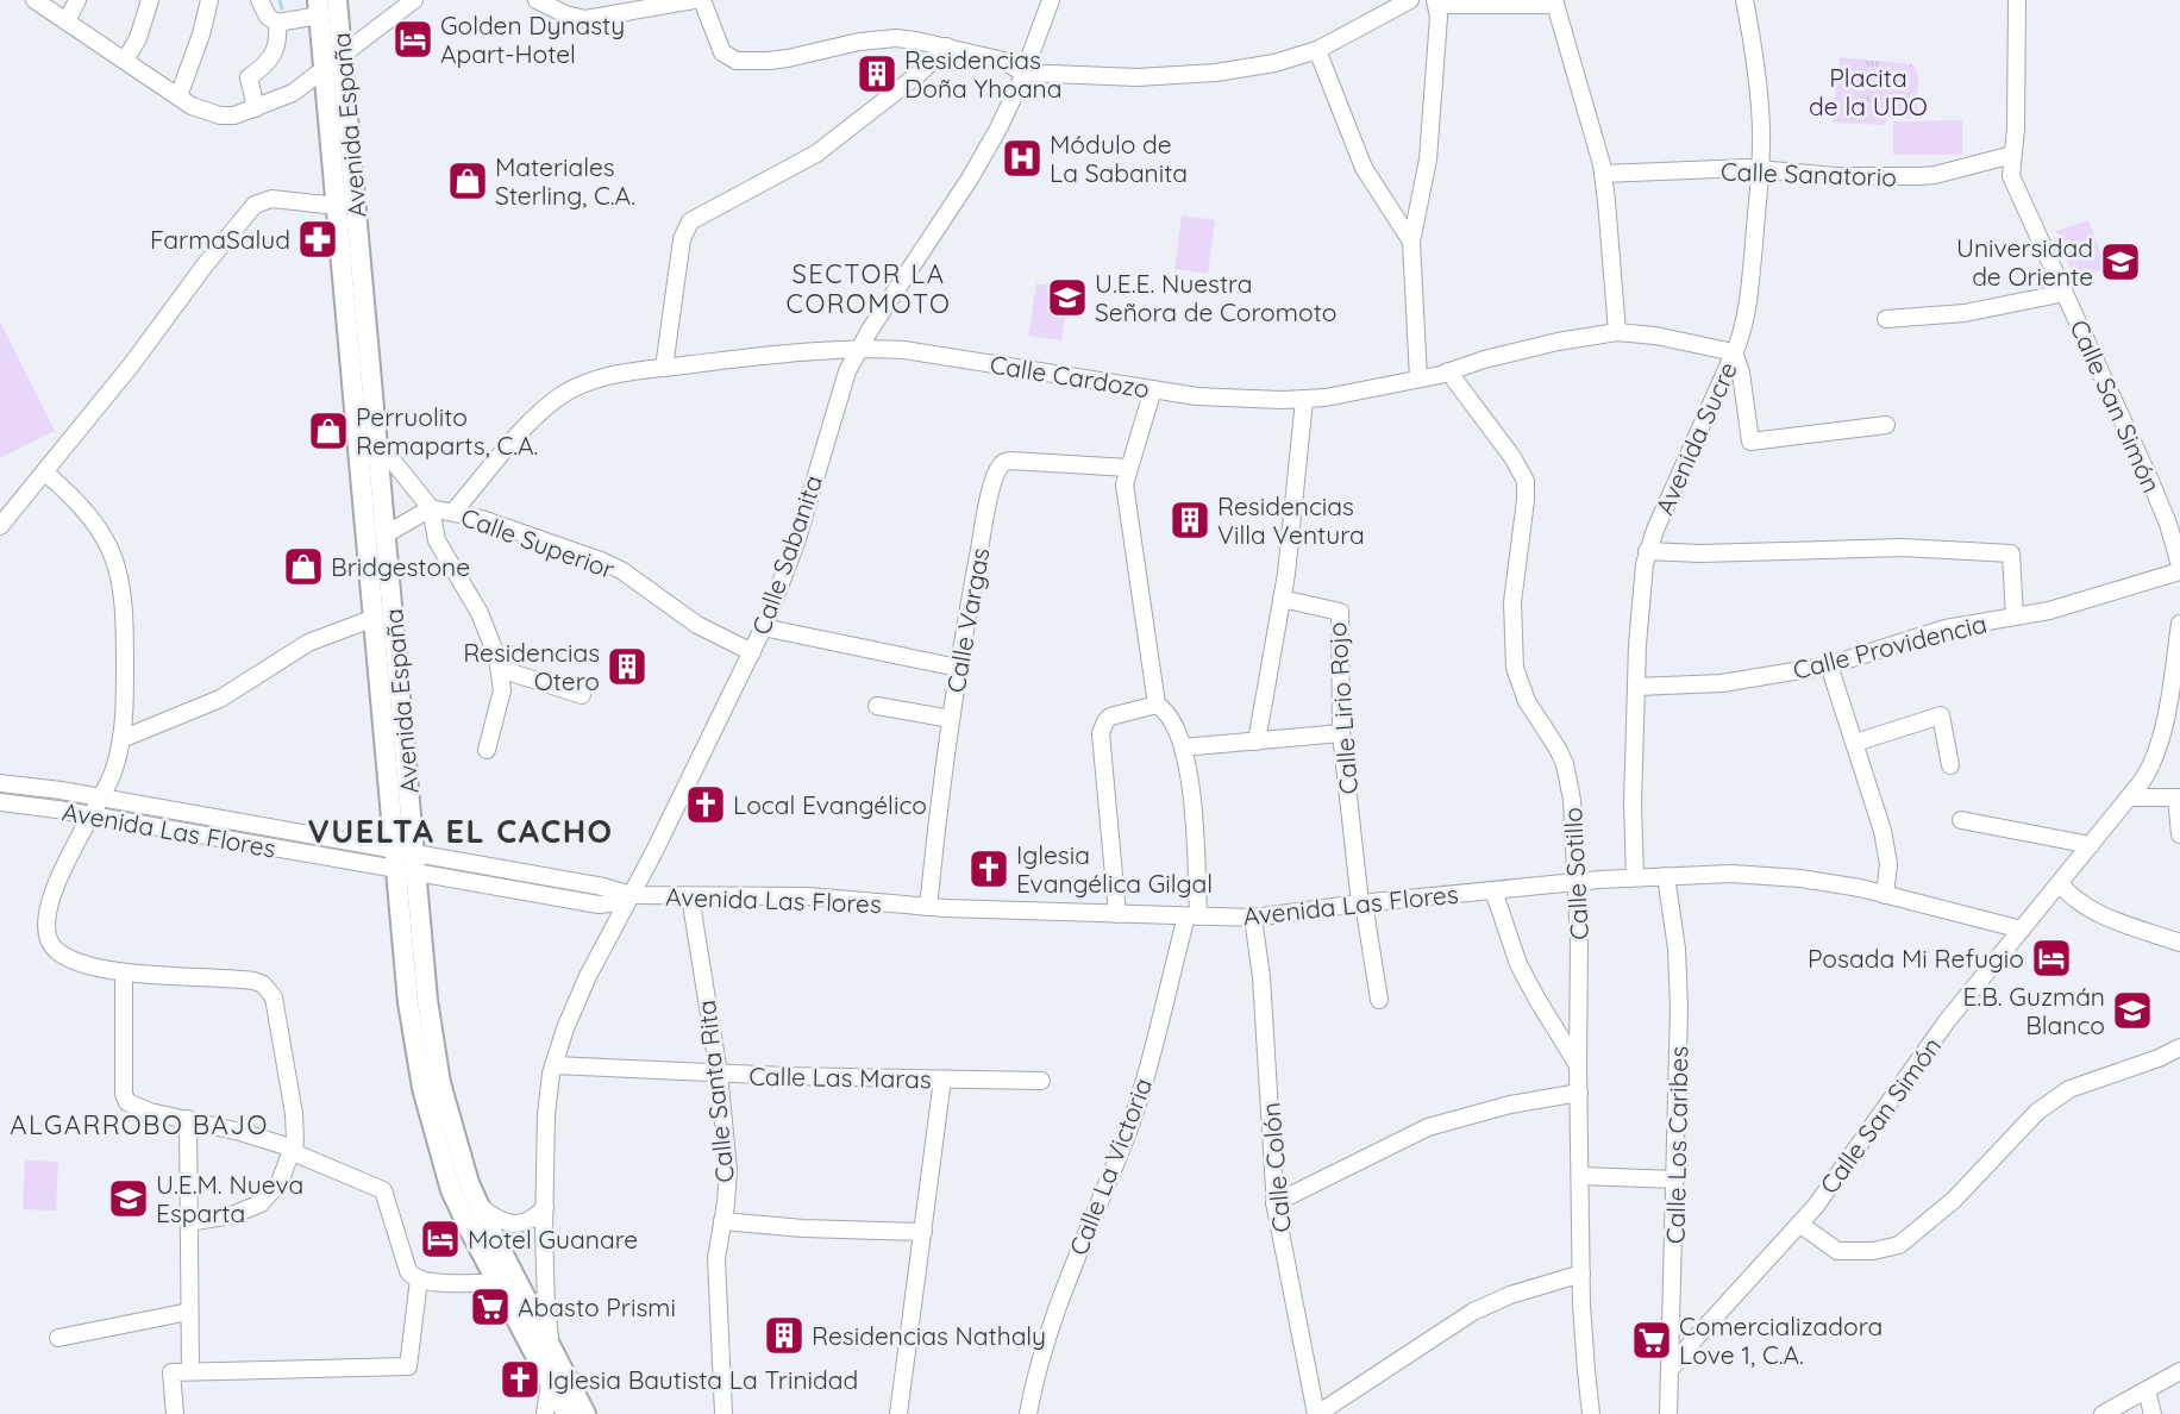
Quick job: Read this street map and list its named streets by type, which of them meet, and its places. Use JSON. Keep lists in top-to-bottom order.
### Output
{
  "streets": {
    "main road": ["Avenida España"],
    "street": [
      "Calle Sanatorio",
      "Calle Cardozo",
      "Calle San Simón",
      "Avenida Sucre",
      "Calle Superior",
      "Calle Sabanita",
      "Calle Vargas",
      "Calle Providencia",
      "Calle Lirio Rojo",
      "Avenida Las Flores",
      "Calle Sotillo",
      "Calle Las Maras",
      "Calle Santa Rita",
      "Calle Los Caribes",
      "Calle La Victoria",
      "Calle Colón"
    ]
  },
  "crossings": [
    ["Avenida España", "Calle Superior"],
    ["Avenida España", "Calle Sabanita"],
    ["Avenida España", "Avenida Las Flores"],
    ["Calle Sanatorio", "Calle San Simón"],
    ["Calle Sanatorio", "Avenida Sucre"],
    ["Calle Cardozo", "Avenida Sucre"],
    ["Calle Cardozo", "Calle Superior"],
    ["Calle Cardozo", "Calle Sabanita"],
    ["Calle Cardozo", "Calle Sotillo"],
    ["Calle San Simón", "Avenida Las Flores"],
    ["Calle San Simón", "Calle Los Caribes"],
    ["Avenida Sucre", "Calle Providencia"],
    ["Avenida Sucre", "Avenida Las Flores"],
    ["Calle Superior", "Calle Sabanita"],
    ["Calle Sabanita", "Avenida Las Flores"],
    ["Calle Sabanita", "Calle Las Maras"],
    ["Calle Vargas", "Avenida Las Flores"],
    ["Calle Lirio Rojo", "Avenida Las Flores"],
    ["Avenida Las Flores", "Calle Sotillo"],
    ["Avenida Las Flores", "Calle Santa Rita"],
    ["Avenida Las Flores", "Calle Los Caribes"],
    ["Avenida Las Flores", "Calle La Victoria"],
    ["Avenida Las Flores", "Calle Colón"],
    ["Calle Las Maras", "Calle Santa Rita"]
  ],
  "districts": ["SECTOR LA COROMOTO", "VUELTA EL CACHO", "ALGARROBO BAJO"],
  "parks": ["Placita de la UDO"],
  "places": {
    "hotel": ["Golden Dynasty Apart-Hotel", "Posada Mi Refugio", "Motel Guanare"],
    "building": [
      "Residencias Doña Yhoana",
      "Residencias Villa Ventura",
      "Residencias Otero",
      "Residencias Nathaly"
    ],
    "hospital": ["Módulo de La Sabanita"],
    "shop": ["Materiales Sterling, C.A.", "Perruolito Remaparts, C.A.", "Bridgestone"],
    "pharmacy": ["FarmaSalud"],
    "school or university": [
      "Universidad de Oriente",
      "U.E.E. Nuestra Señora de Coromoto",
      "E.B. Guzmán Blanco",
      "U.E.M. Nueva Esparta"
    ],
    "church": ["Local Evangélico", "Iglesia Evangélica Gilgal", "Iglesia Bautista La Trinidad"],
    "supermarket": ["Abasto Prismi", "Comercializadora Love 1, C.A."]
  }
}
